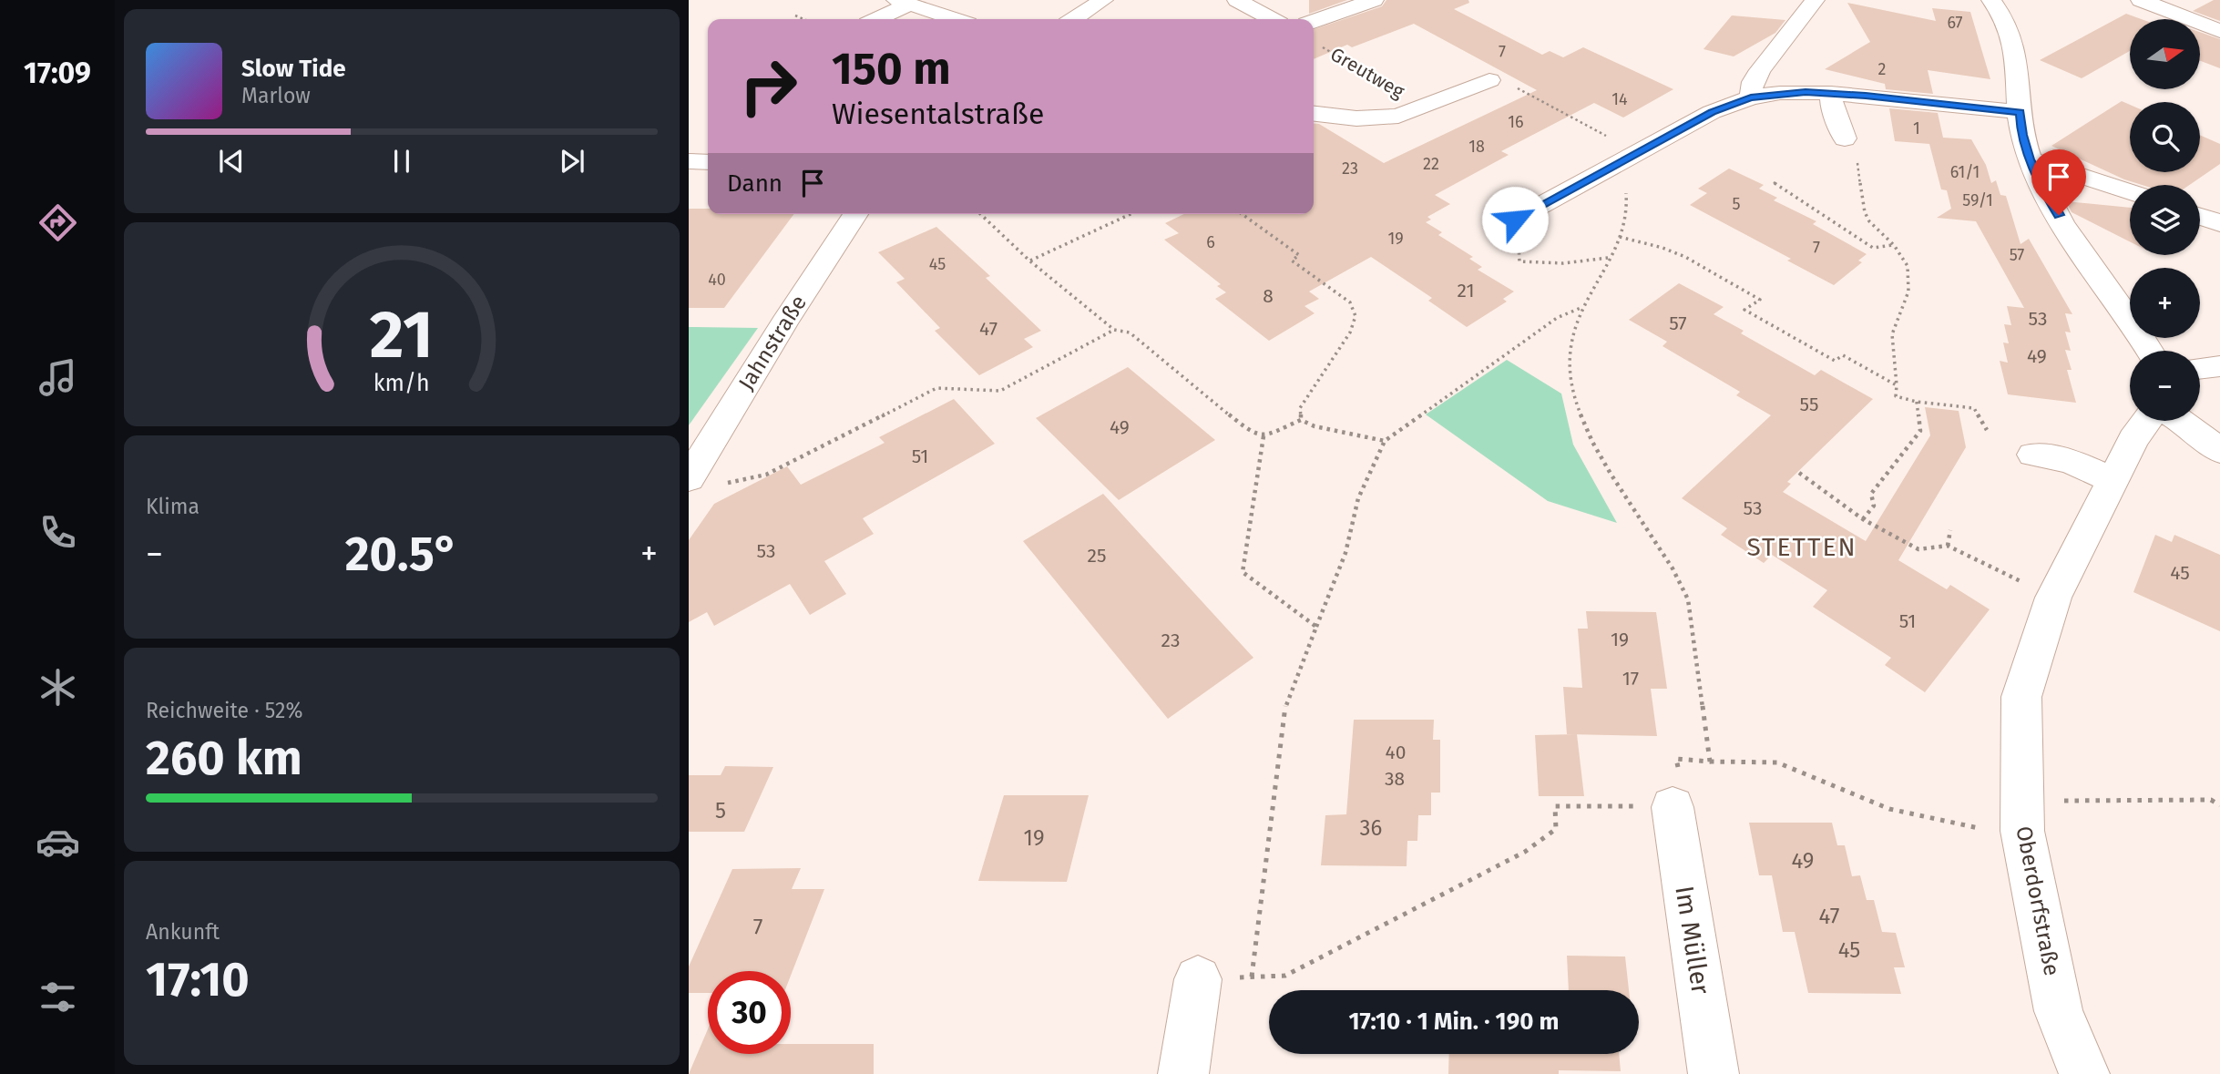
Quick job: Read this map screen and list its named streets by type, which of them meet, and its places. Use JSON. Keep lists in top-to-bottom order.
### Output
{
  "streets": {
    "street": [
      "Greutweg",
      "Jahnstraße",
      "Oberdorfstraße",
      "Im Müller"
    ]
  },
  "districts": ["STETTEN"],
  "house_numbers": [
    "67",
    "7",
    "2",
    "14",
    "16",
    "1",
    "18",
    "22",
    "23",
    "61/1",
    "59/1",
    "5",
    "19",
    "6",
    "7",
    "57",
    "45",
    "40",
    "21",
    "8",
    "53",
    "57",
    "47",
    "49",
    "55",
    "49",
    "51",
    "53",
    "53",
    "25",
    "45",
    "51",
    "19",
    "23",
    "17",
    "40",
    "38",
    "5",
    "36",
    "19",
    "49",
    "47",
    "7",
    "45"
  ],
  "north": "right",
  "page": {
    "tabs": "17:09",
    "map_buttons": ["+", "−"],
    "turn": ["150 m", "Wiesentalstraße"],
    "song": ["Slow Tide", "Marlow"],
    "then": "Dann",
    "tile": [
      "Klima",
      ["Reichweite · 52%", "260 km"],
      ["Ankunft", "17:10"]
    ],
    "heat": ["−", "20.5°", "+"],
    "limit": "30",
    "trip": "17:10 · 1 Min. · 190 m",
    "gauge": ["21", "km/h"]
  }
}
